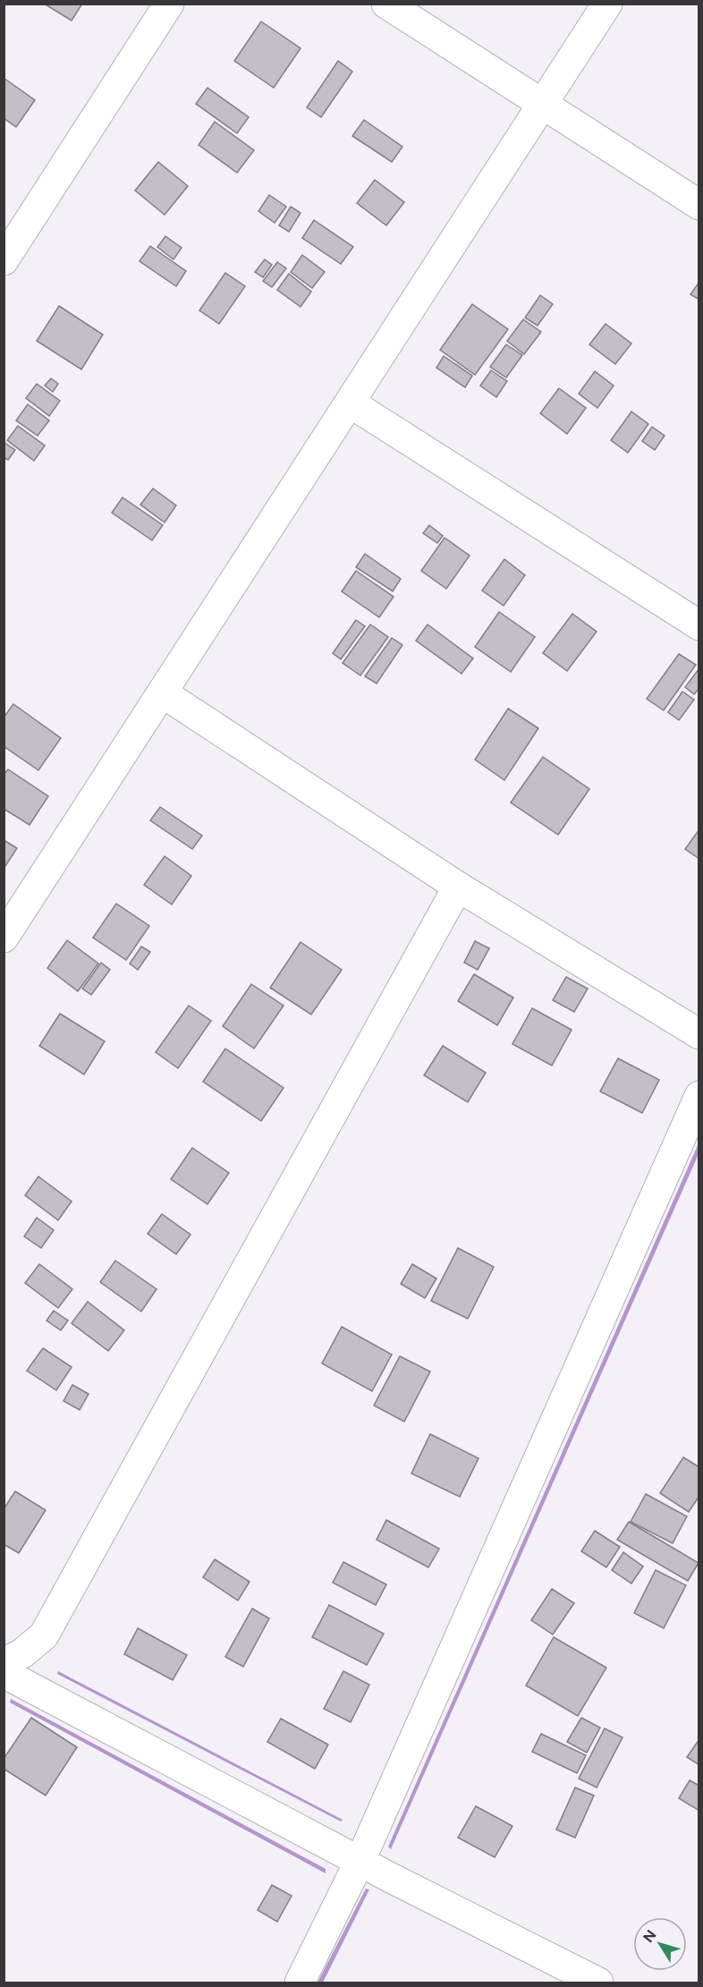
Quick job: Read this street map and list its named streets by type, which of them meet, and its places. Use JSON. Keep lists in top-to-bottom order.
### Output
{
  "north": "top left"
}
